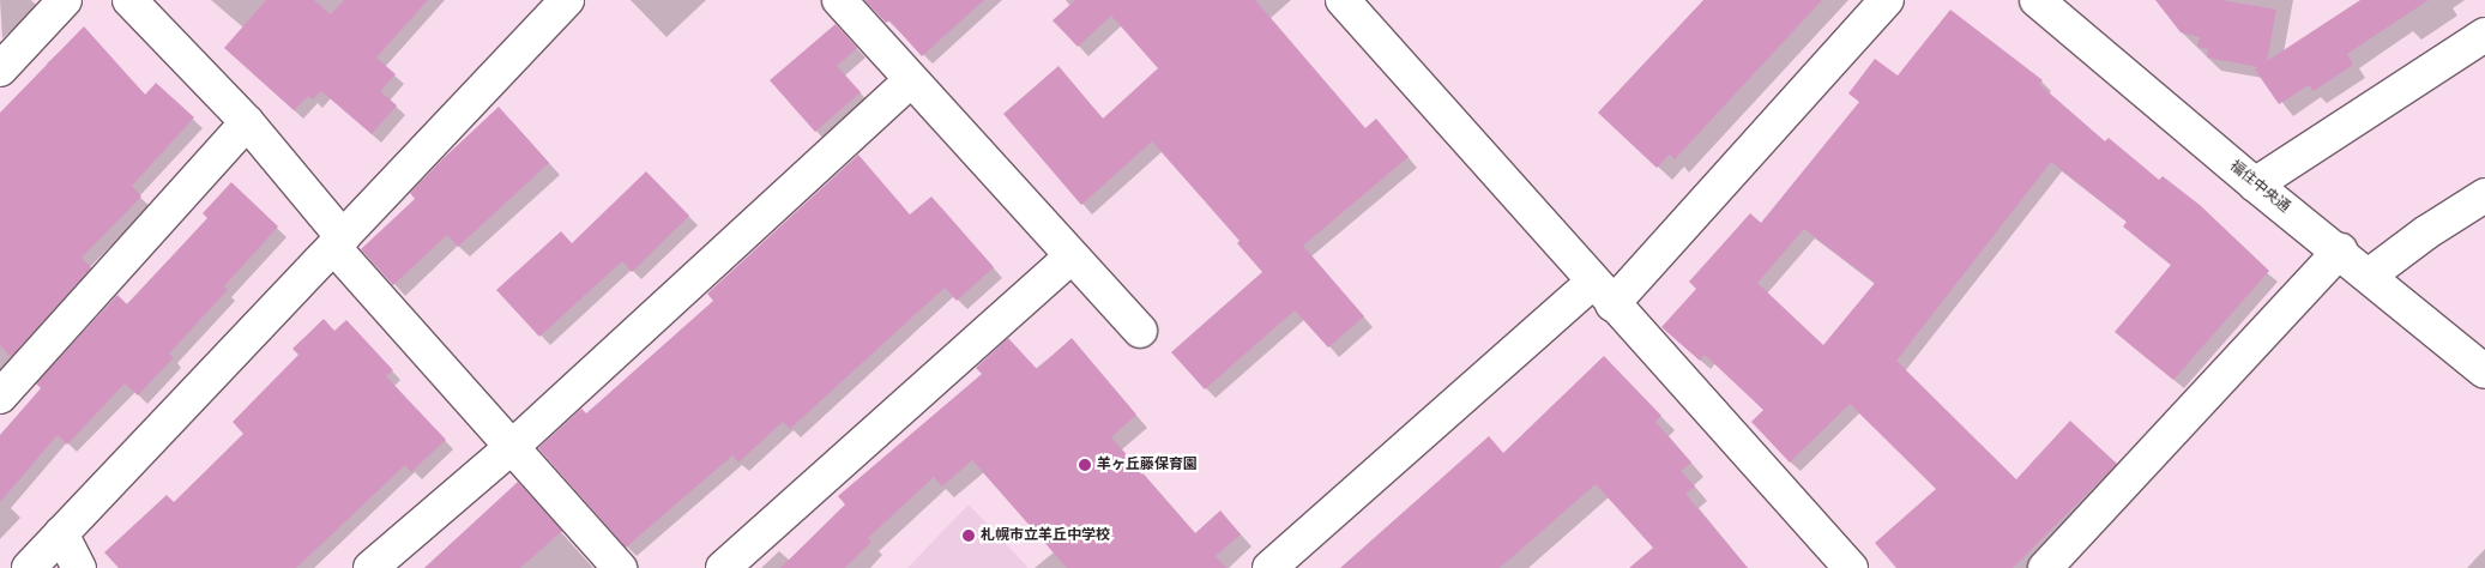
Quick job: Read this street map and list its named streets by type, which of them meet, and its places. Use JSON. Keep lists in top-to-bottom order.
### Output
{
  "streets": {
    "street": ["福住中央通"]
  },
  "places": ["羊ヶ丘藤保育園", "札幌市立羊丘中学校"]
}
